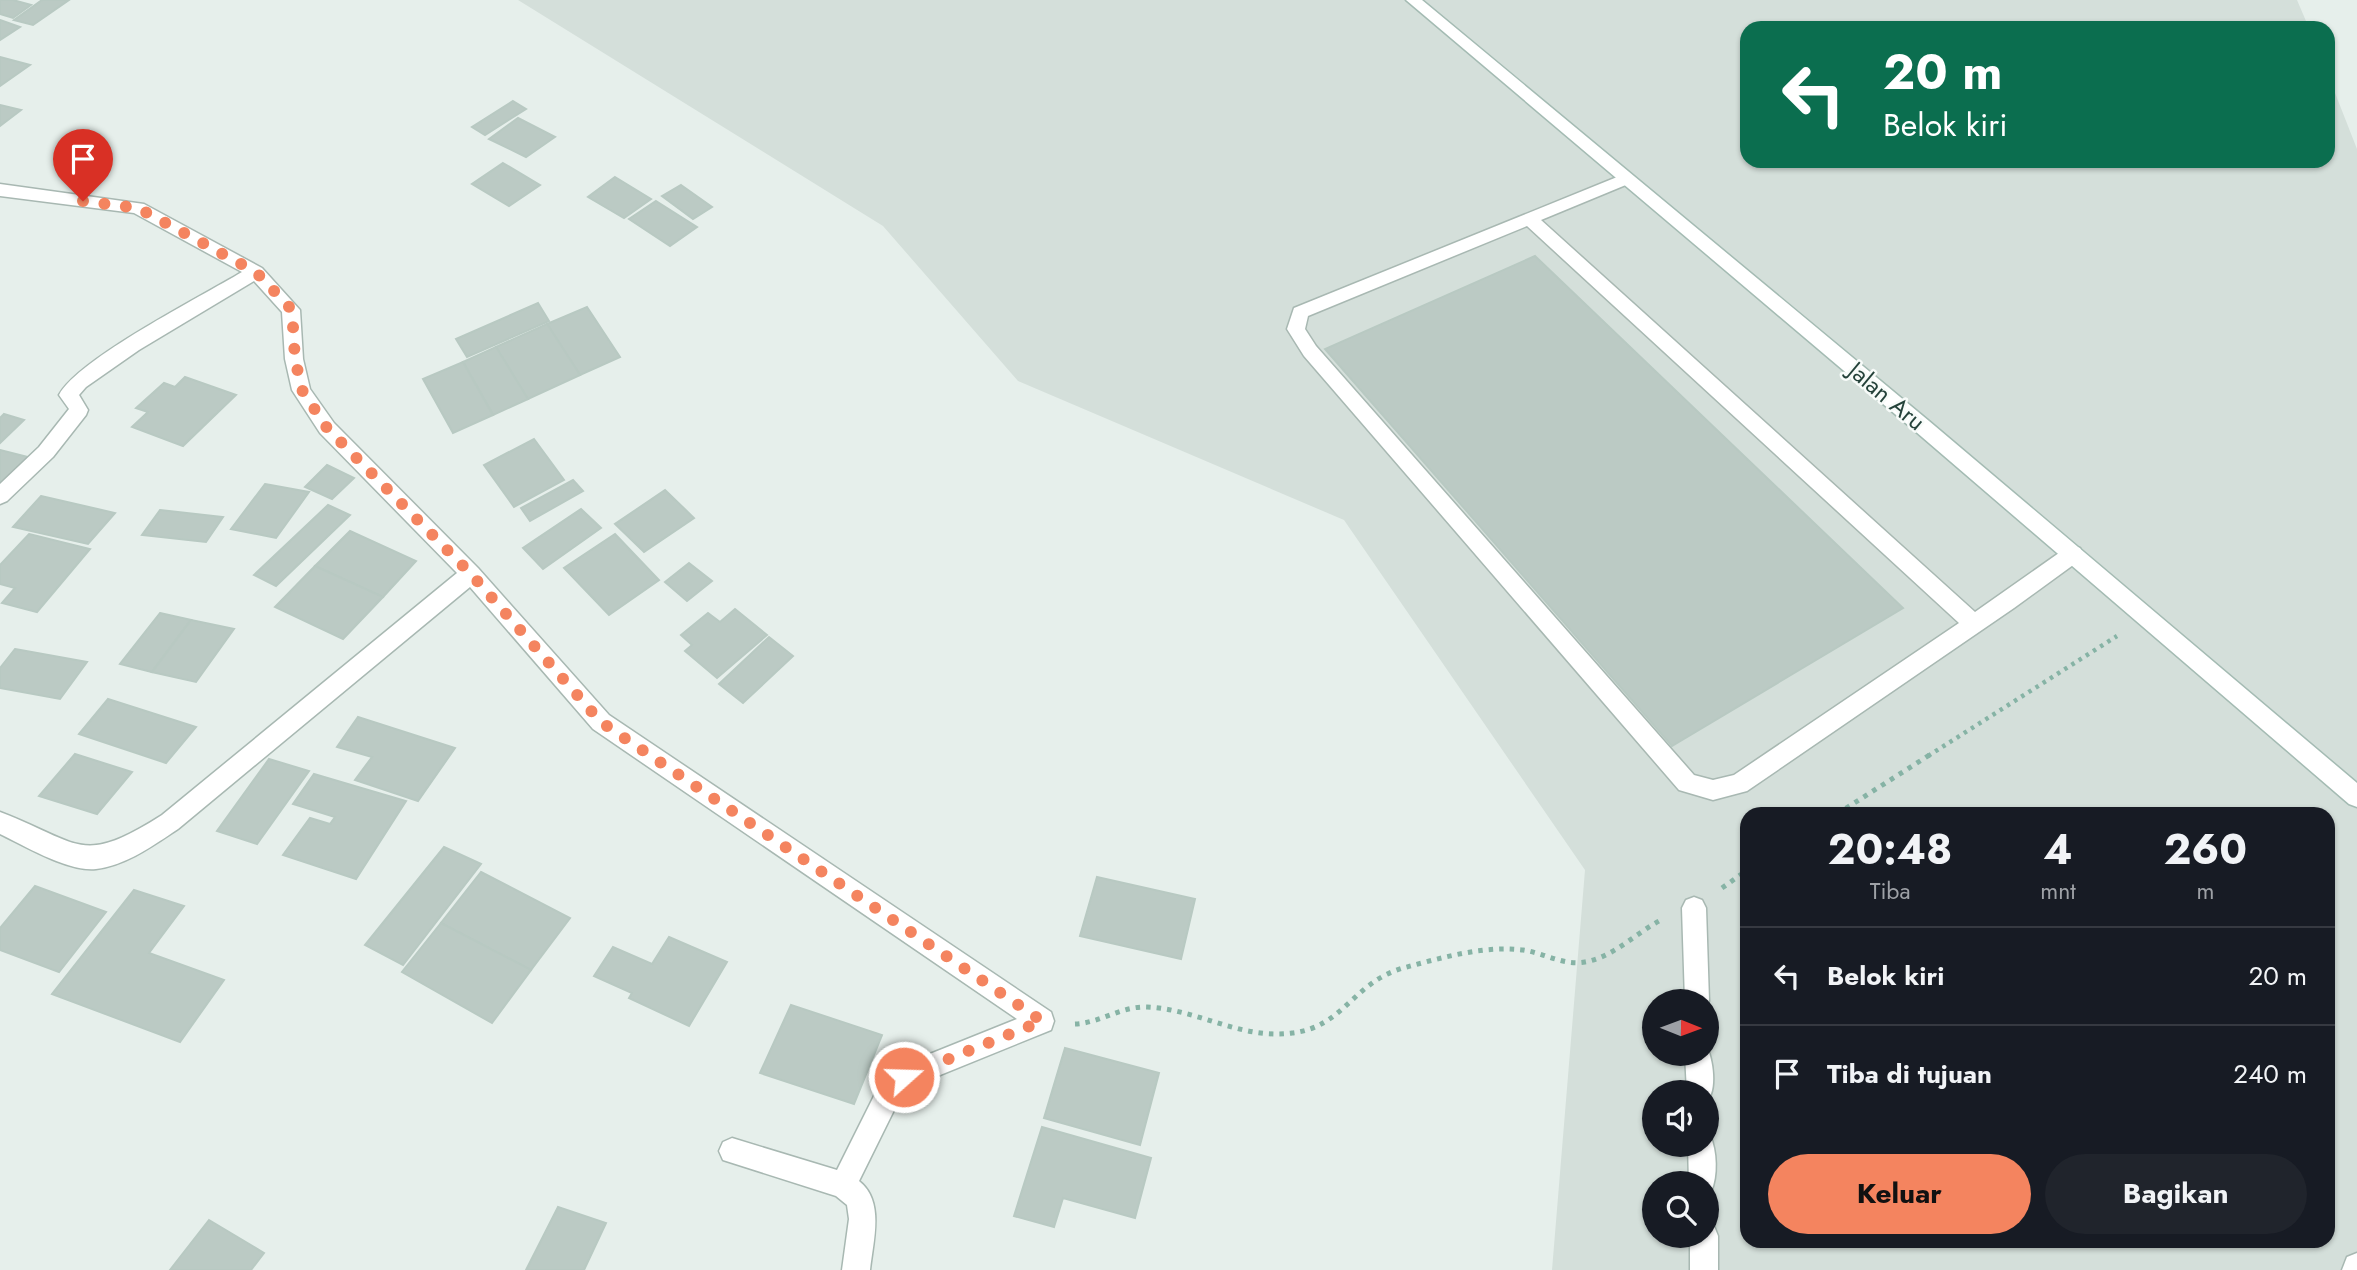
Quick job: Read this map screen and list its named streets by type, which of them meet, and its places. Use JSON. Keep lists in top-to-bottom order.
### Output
{
  "streets": {
    "street": ["Jalan Aru"]
  },
  "north": "right",
  "page": {
    "turn": ["20 m", "Belok kiri"],
    "eta": [
      "20:48",
      "Tiba",
      "4",
      "mnt",
      "260",
      "m"
    ],
    "list": [
      {
        "name": "Belok kiri",
        "value": "20 m"
      },
      {
        "name": "Tiba di tujuan",
        "value": "240 m"
      }
    ],
    "buttons": ["Keluar", "Bagikan"]
  }
}
